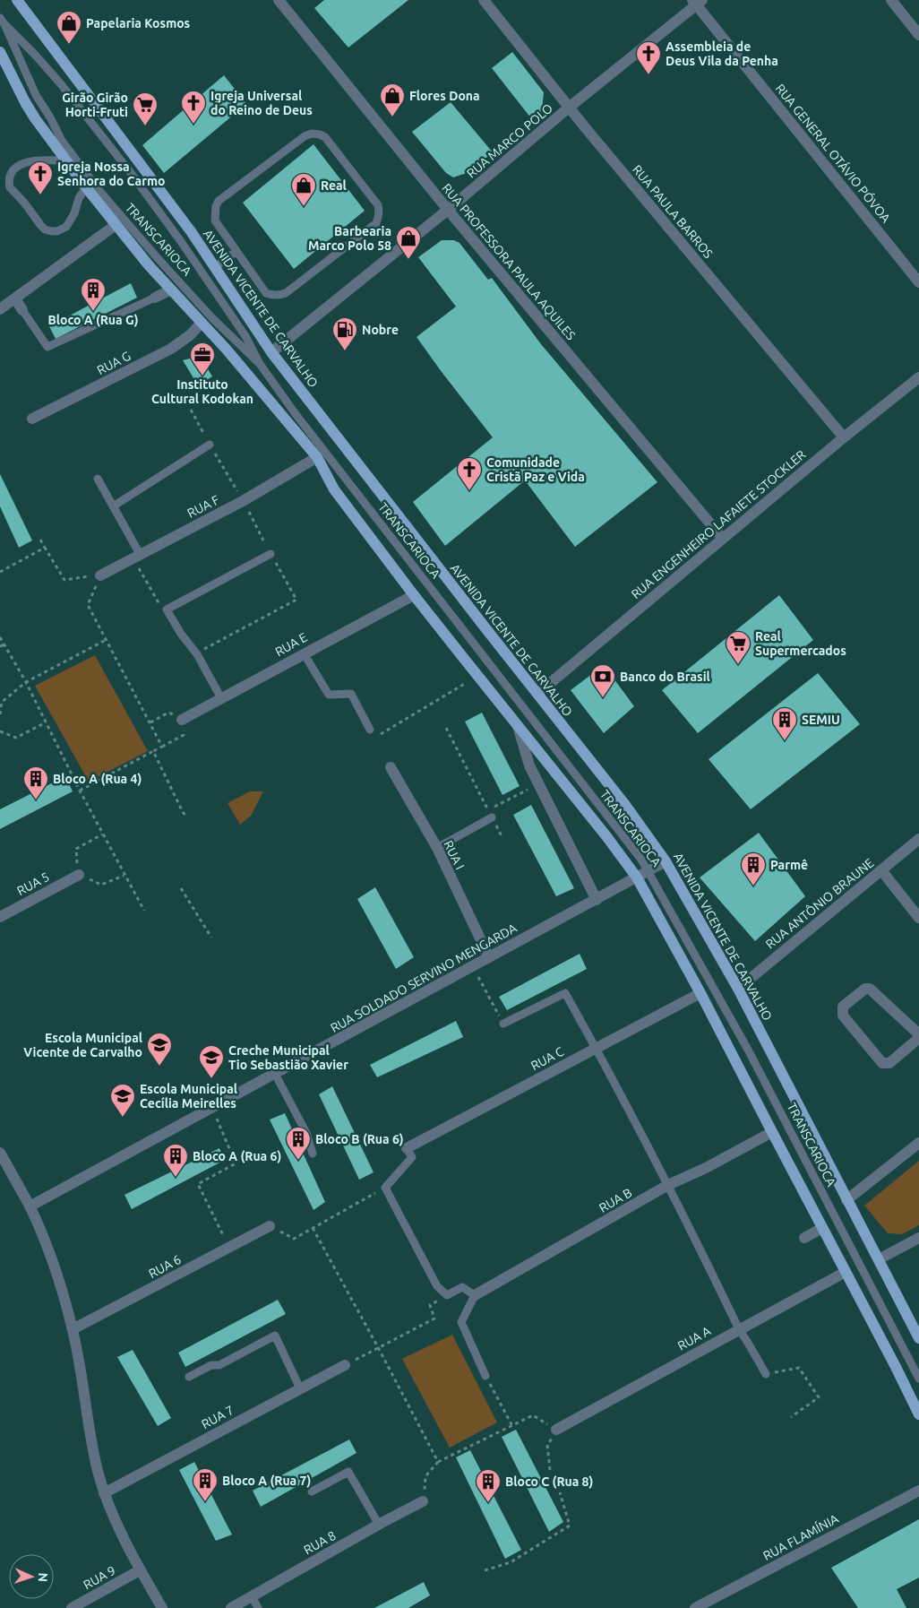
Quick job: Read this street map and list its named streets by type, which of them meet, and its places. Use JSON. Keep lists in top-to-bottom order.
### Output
{
  "streets": {
    "main road": ["AVENIDA VICENTE DE CARVALHO"],
    "street": [
      "RUA MARCO POLO",
      "RUA GENERAL OTÁVIO PÓVOA",
      "RUA PAULA BARROS",
      "RUA PROFESSORA PAULA AQUILES",
      "RUA G",
      "RUA F",
      "RUA ENGENHEIRO LAFAIETE STOCKLER",
      "RUA E",
      "RUA I",
      "RUA 5",
      "RUA ANTÔNIO BRAUNE",
      "RUA SOLDADO SERVINO MENGARDA",
      "RUA C",
      "RUA B",
      "RUA 6",
      "RUA A",
      "RUA 7",
      "RUA FLAMÍNIA",
      "RUA 8",
      "RUA 9"
    ],
    "lane": ["TRANSCARIOCA"]
  },
  "crossings": [
    ["RUA MARCO POLO", "RUA GENERAL OTÁVIO PÓVOA"],
    ["RUA MARCO POLO", "RUA PAULA BARROS"],
    ["RUA MARCO POLO", "RUA PROFESSORA PAULA AQUILES"],
    ["RUA MARCO POLO", "AVENIDA VICENTE DE CARVALHO"],
    ["RUA PAULA BARROS", "RUA ENGENHEIRO LAFAIETE STOCKLER"],
    ["TRANSCARIOCA", "RUA SOLDADO SERVINO MENGARDA"],
    ["RUA PROFESSORA PAULA AQUILES", "RUA ENGENHEIRO LAFAIETE STOCKLER"],
    ["AVENIDA VICENTE DE CARVALHO", "RUA ENGENHEIRO LAFAIETE STOCKLER"],
    ["AVENIDA VICENTE DE CARVALHO", "RUA ANTÔNIO BRAUNE"],
    ["AVENIDA VICENTE DE CARVALHO", "RUA SOLDADO SERVINO MENGARDA"],
    ["RUA I", "RUA SOLDADO SERVINO MENGARDA"]
  ],
  "places": {
    "shop": [
      "Papelaria Kosmos",
      "Flores Dona",
      "Real",
      "Barbearia Marco Polo 58"
    ],
    "church": [
      "Assembleia de Deus Vila da Penha",
      "Igreja Universal do Reino de Deus",
      "Igreja Nossa Senhora do Carmo",
      "Comunidade Cristã Paz e Vida"
    ],
    "supermarket": ["Girão Girão Horti-Fruti", "Real Supermercados"],
    "building": [
      "Bloco A (Rua G)",
      "SEMIU",
      "Bloco A (Rua 4)",
      "Parmê",
      "Bloco B (Rua 6)",
      "Bloco A (Rua 6)",
      "Bloco A (Rua 7)",
      "Bloco C (Rua 8)"
    ],
    "fuel station": ["Nobre"],
    "office": ["Instituto Cultural Kodokan"],
    "bank": ["Banco do Brasil"],
    "school or university": ["Escola Municipal Vicente de Carvalho", "Creche Municipal Tio Sebastião Xavier", "Escola Municipal Cecília Meirelles"]
  },
  "north": "right"
}
